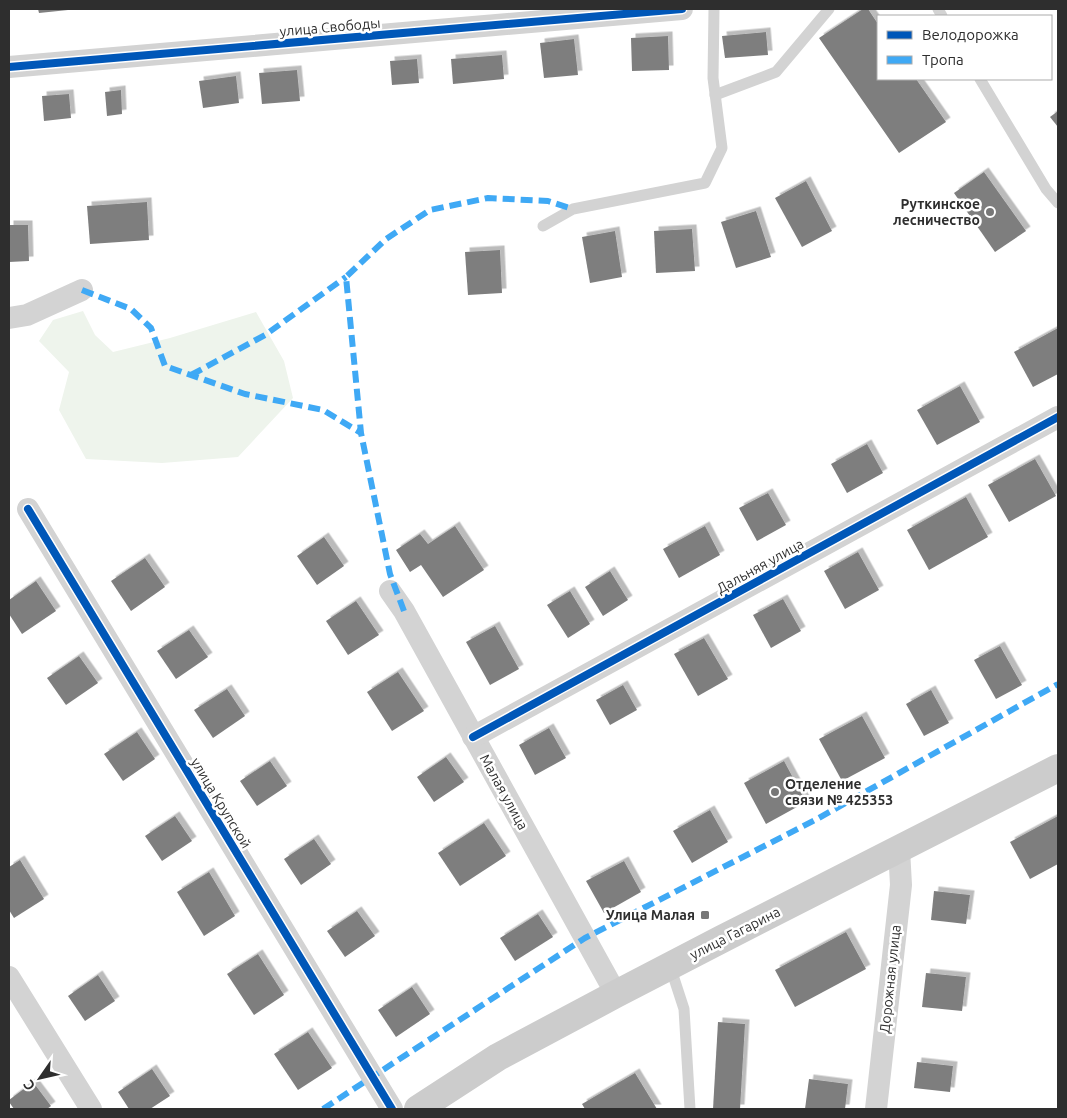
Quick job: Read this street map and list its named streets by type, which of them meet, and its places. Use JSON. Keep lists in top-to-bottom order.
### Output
{
  "streets": {
    "main road": ["улица Гагарина"],
    "street": [
      "улица Свободы",
      "Дальняя улица",
      "Малая улица",
      "улица Крупской",
      "Дорожная улица"
    ]
  },
  "crossings": [
    ["Дальняя улица", "Малая улица"],
    ["Малая улица", "улица Гагарина"],
    ["улица Гагарина", "Дорожная улица"]
  ],
  "places": {
    "other": ["Руткинское лесничество", "Отделение связи № 425353"],
    "transit": ["Улица Малая"]
  },
  "legend": ["Велодорожка", "Тропа"],
  "north": "bottom left"
}
